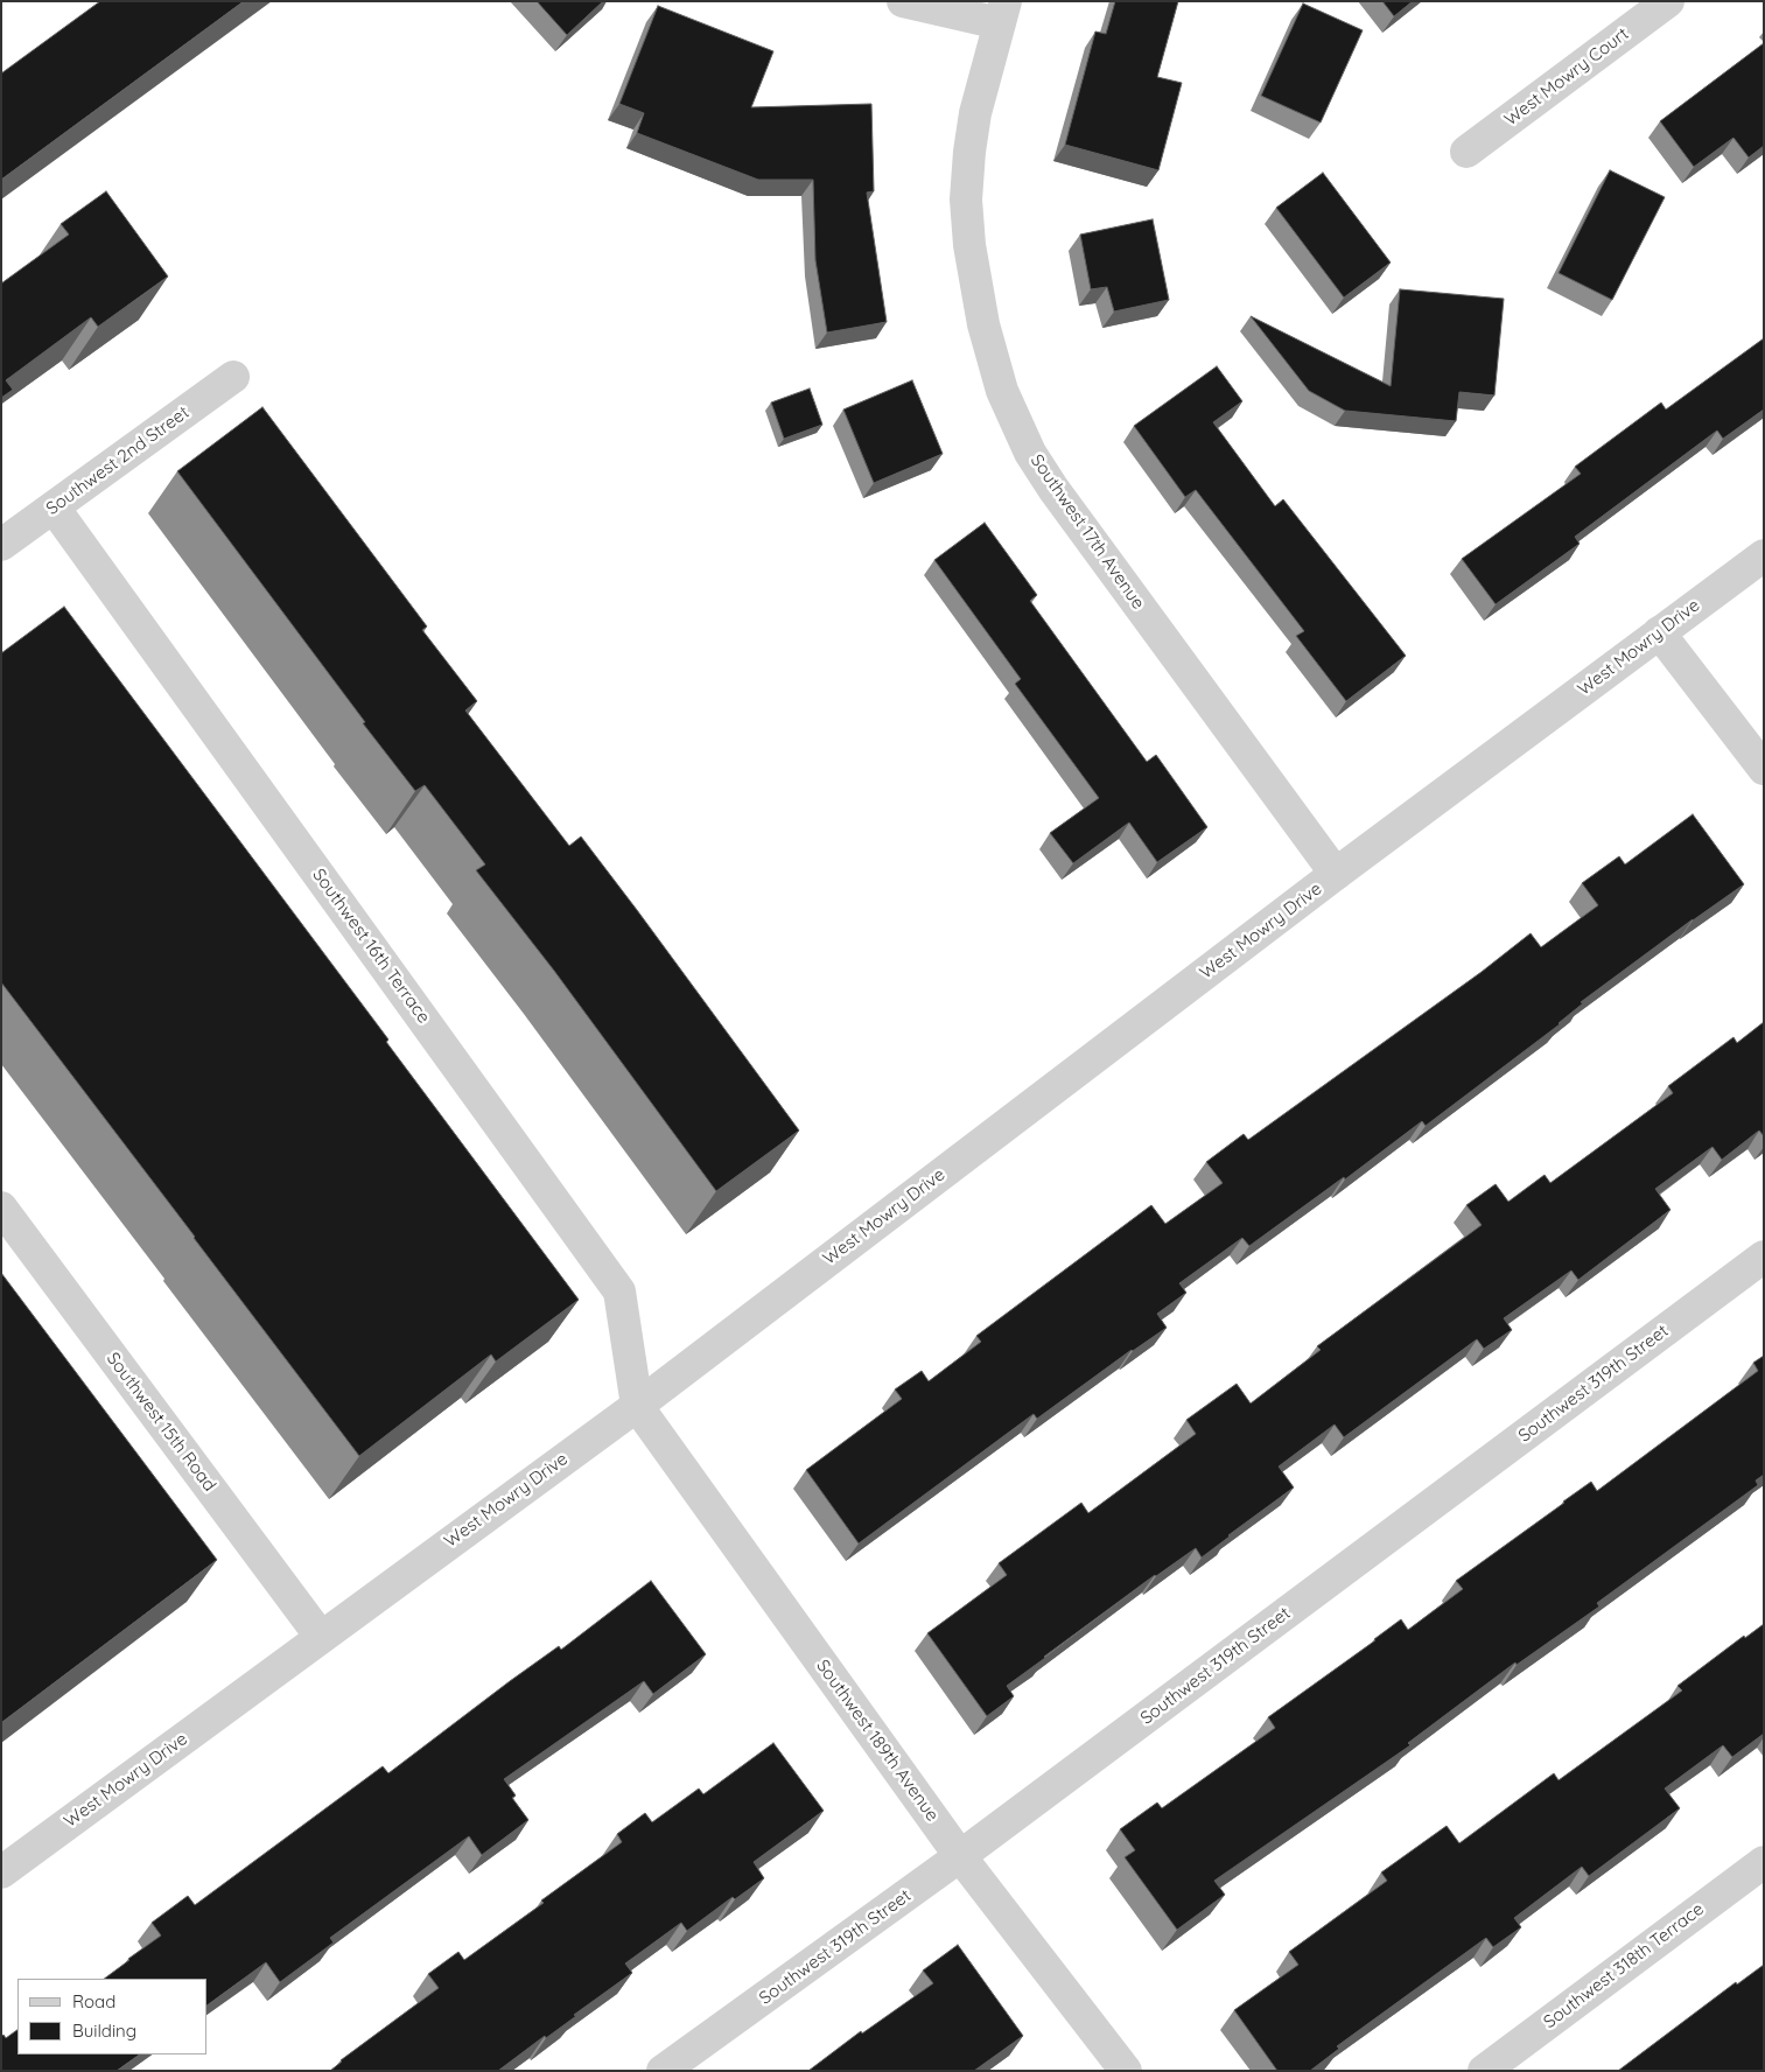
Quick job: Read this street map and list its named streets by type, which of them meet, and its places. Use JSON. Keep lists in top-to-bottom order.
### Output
{
  "streets": {
    "street": [
      "West Mowry Court",
      "Southwest 2nd Street",
      "Southwest 17th Avenue",
      "West Mowry Drive",
      "Southwest 16th Terrace",
      "Southwest 319th Street",
      "Southwest 15th Road",
      "Southwest 189th Avenue",
      "Southwest 318th Terrace"
    ]
  },
  "crossings": [
    ["Southwest 2nd Street", "Southwest 16th Terrace"],
    ["Southwest 17th Avenue", "West Mowry Drive"],
    ["West Mowry Drive", "Southwest 16th Terrace"],
    ["West Mowry Drive", "Southwest 15th Road"],
    ["West Mowry Drive", "Southwest 189th Avenue"],
    ["Southwest 16th Terrace", "Southwest 189th Avenue"],
    ["Southwest 319th Street", "Southwest 189th Avenue"]
  ],
  "legend": ["Road", "Building"]
}
